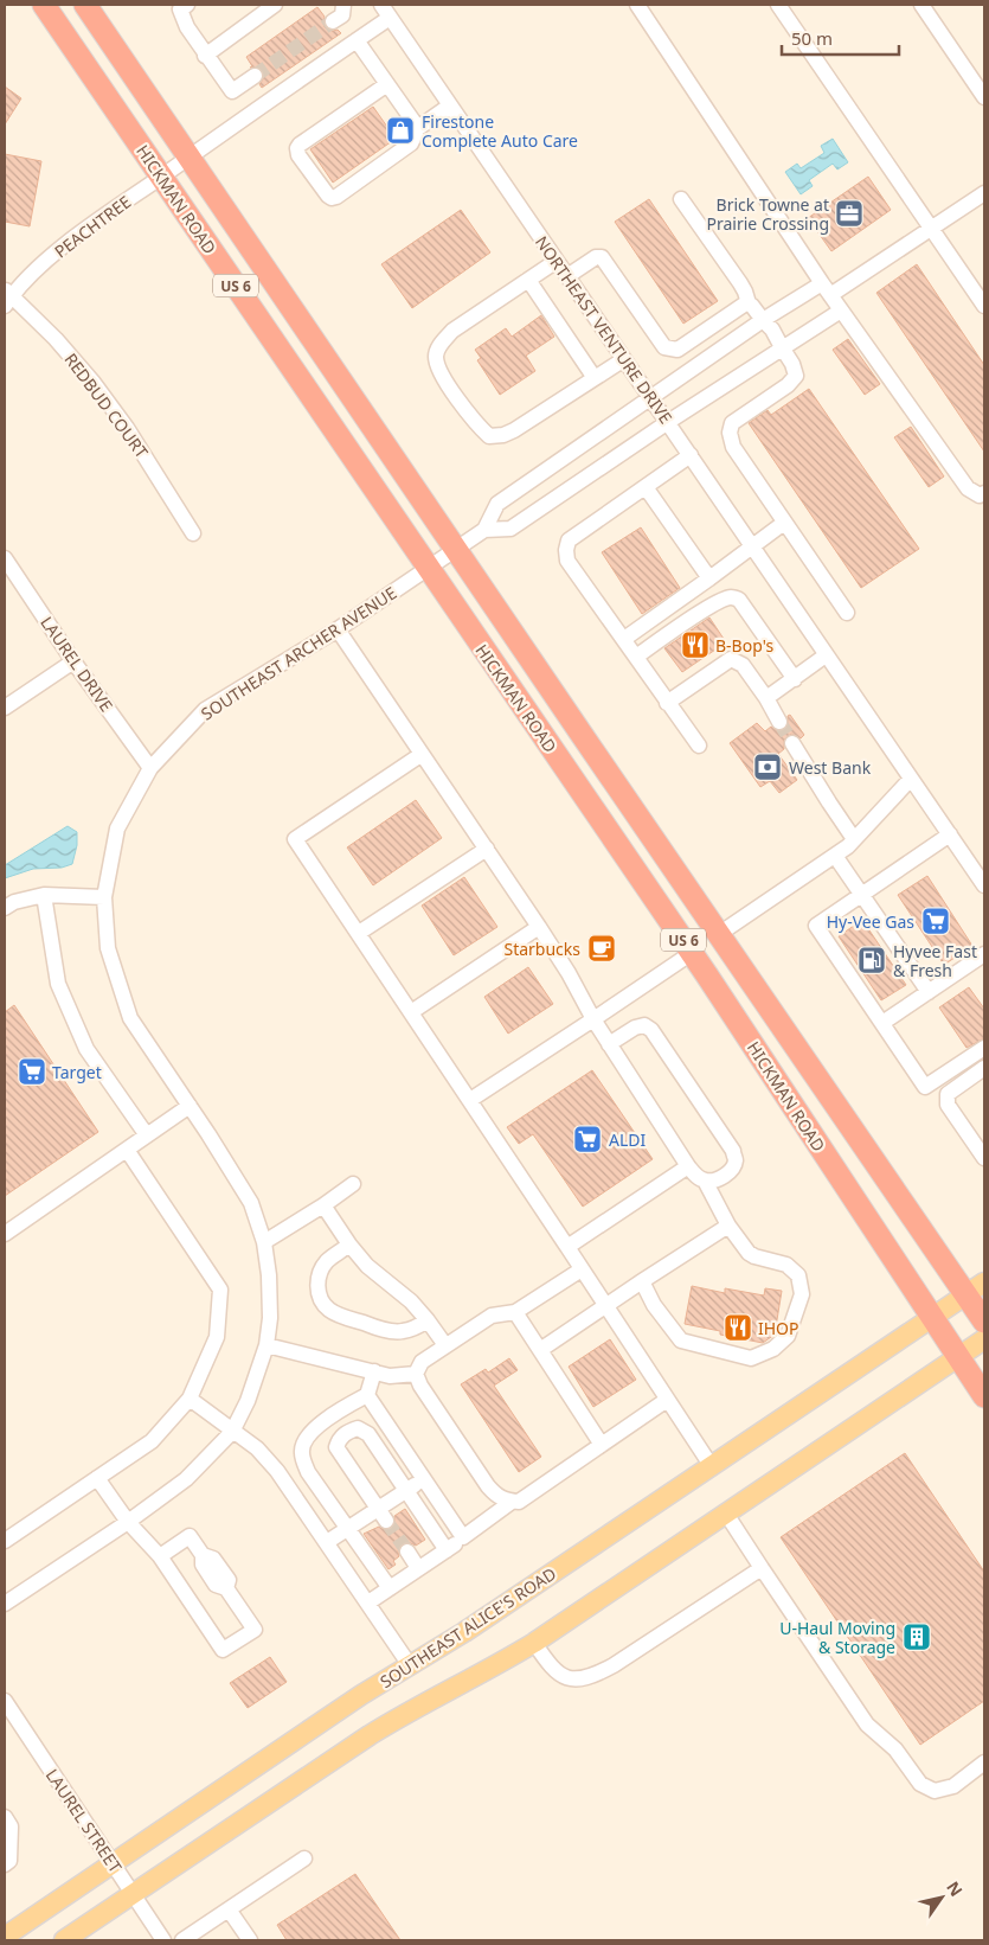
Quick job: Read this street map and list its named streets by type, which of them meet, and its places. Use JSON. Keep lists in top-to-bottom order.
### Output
{
  "streets": {
    "highway": ["HICKMAN ROAD", "US 6"],
    "main road": ["SOUTHEAST ALICE'S ROAD"],
    "street": [
      "PEACHTREE",
      "NORTHEAST VENTURE DRIVE",
      "REDBUD COURT",
      "SOUTHEAST ARCHER AVENUE",
      "LAUREL DRIVE",
      "LAUREL STREET"
    ]
  },
  "crossings": [
    ["HICKMAN ROAD", "PEACHTREE"],
    ["HICKMAN ROAD", "SOUTHEAST ARCHER AVENUE"],
    ["HICKMAN ROAD", "SOUTHEAST ALICE'S ROAD"],
    ["PEACHTREE", "NORTHEAST VENTURE DRIVE"],
    ["PEACHTREE", "REDBUD COURT"],
    ["SOUTHEAST ARCHER AVENUE", "LAUREL DRIVE"],
    ["SOUTHEAST ALICE'S ROAD", "LAUREL STREET"]
  ],
  "places": {
    "shop": ["Firestone Complete Auto Care"],
    "office": ["Brick Towne at Prairie Crossing"],
    "restaurant": ["B-Bop's", "IHOP"],
    "bank": ["West Bank"],
    "supermarket": ["Hy-Vee Gas", "Target", "ALDI"],
    "cafe": ["Starbucks"],
    "fuel station": ["Hyvee Fast & Fresh"],
    "building": ["U-Haul Moving & Storage"]
  },
  "scale_bar": "50 m",
  "north": "top right"
}
